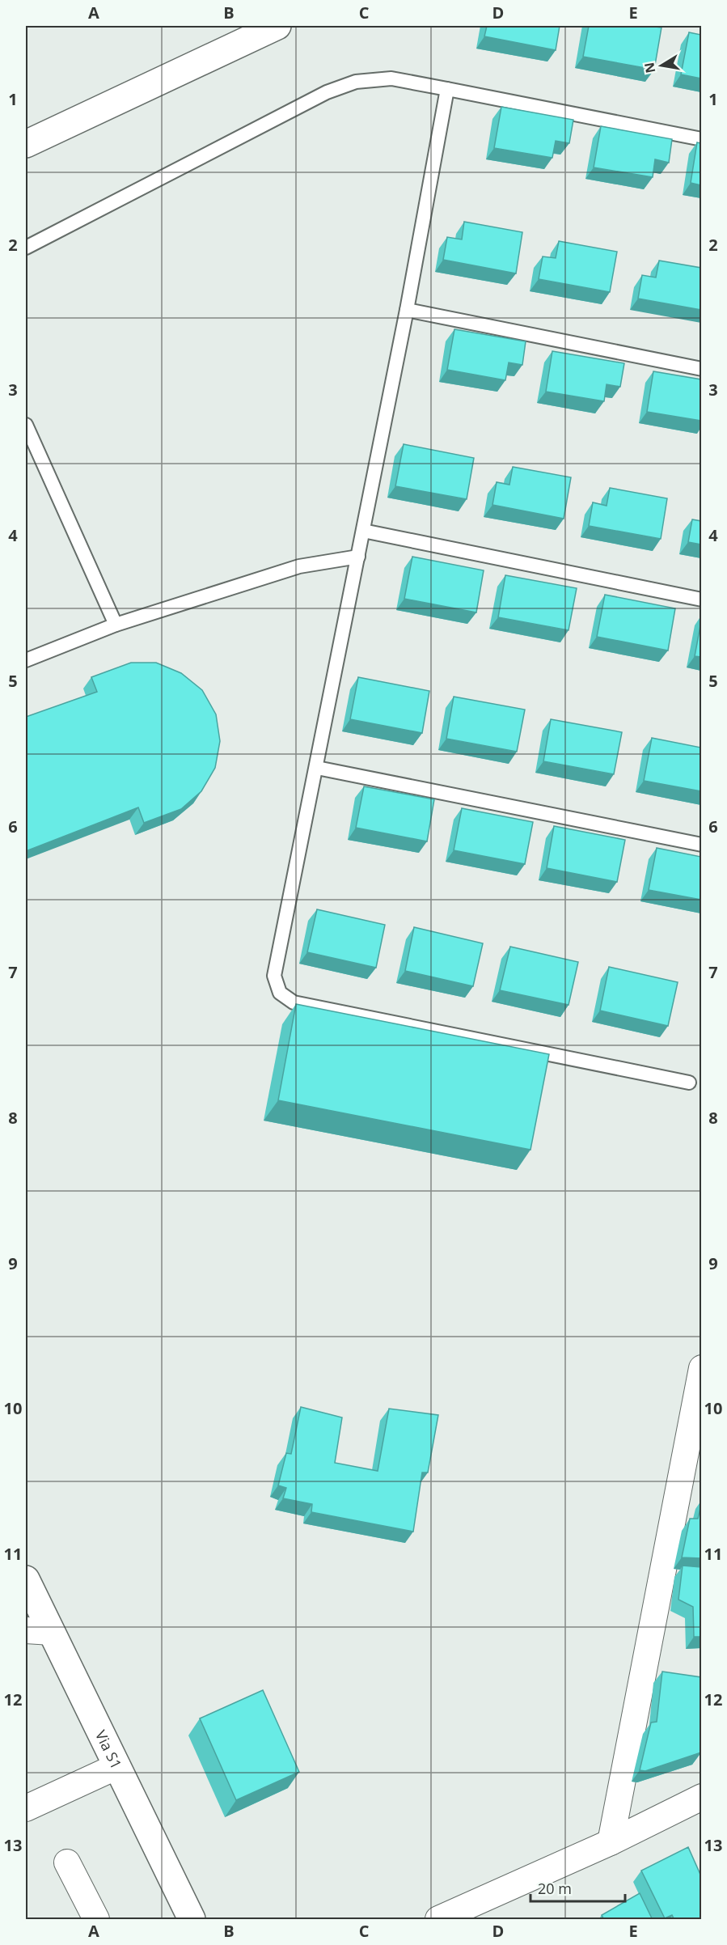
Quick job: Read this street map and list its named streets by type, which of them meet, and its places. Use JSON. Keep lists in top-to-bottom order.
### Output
{
  "streets": {
    "street": ["Via S1"]
  },
  "scale_bar": "20 m",
  "north": "left",
  "grid": {
    "columns": [
      "A",
      "B",
      "C",
      "D",
      "E"
    ],
    "rows": [
      "1",
      "2",
      "3",
      "4",
      "5",
      "6",
      "7",
      "8",
      "9",
      "10",
      "11",
      "12",
      "13"
    ]
  }
}
